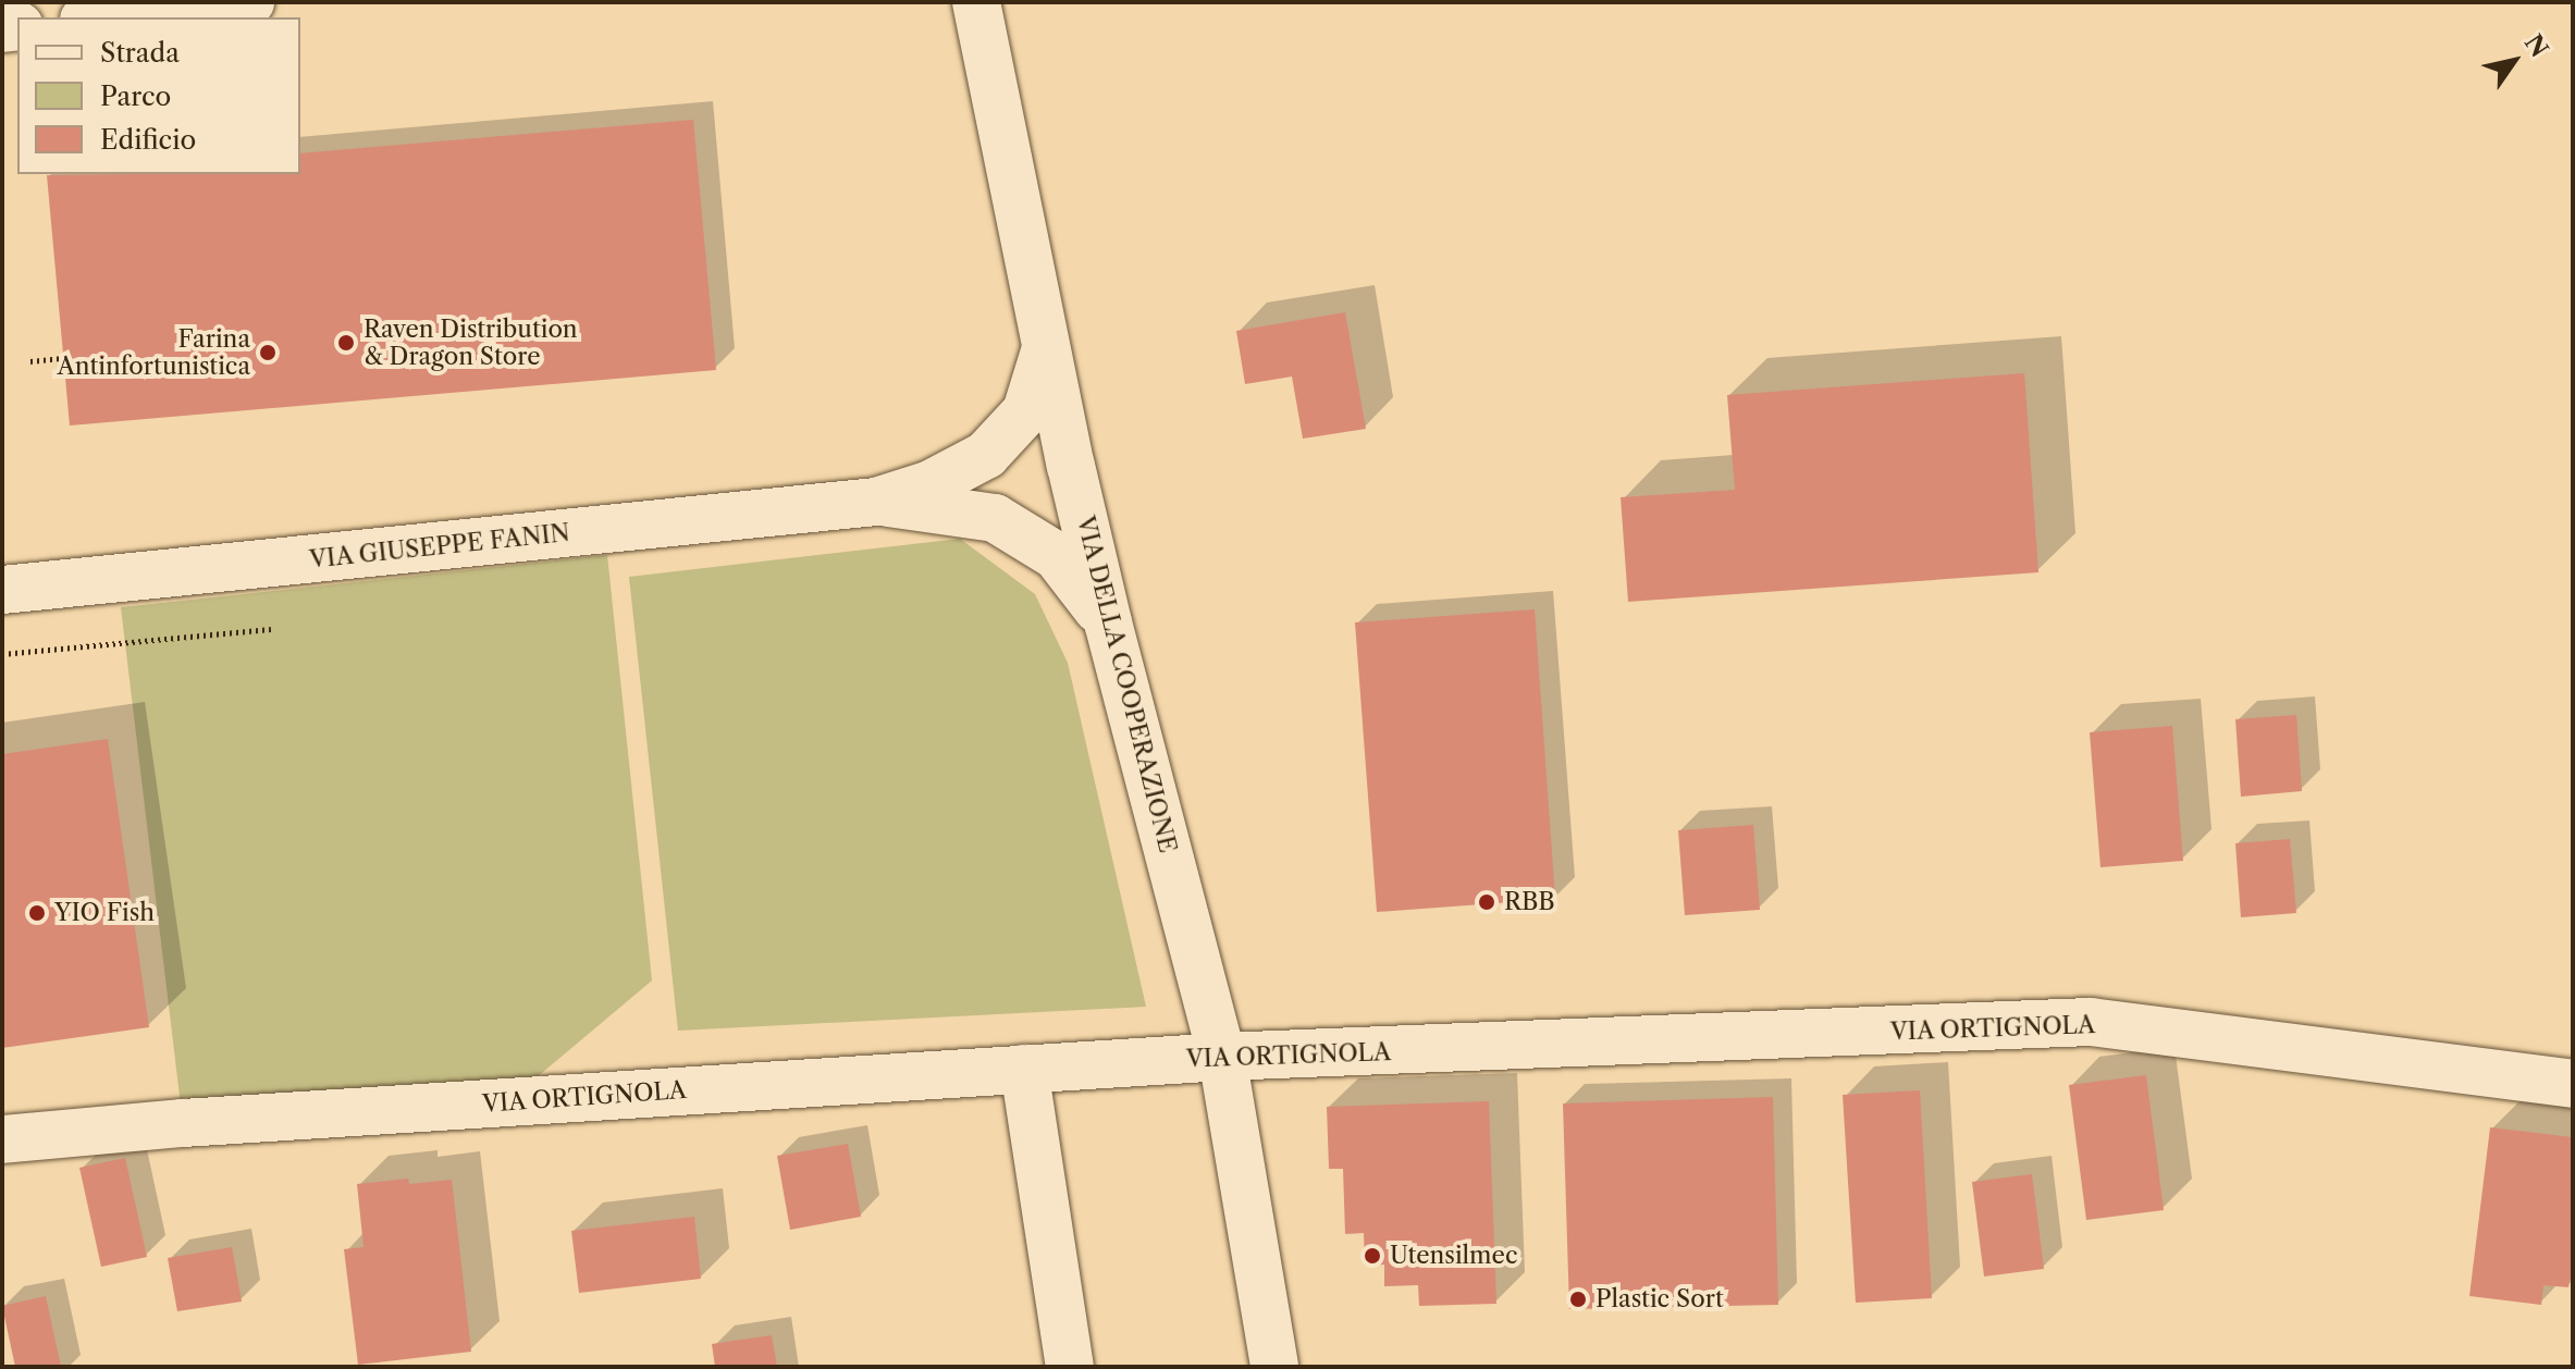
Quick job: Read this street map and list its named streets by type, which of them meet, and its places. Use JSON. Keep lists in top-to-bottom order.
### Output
{
  "streets": {
    "street": ["VIA GIUSEPPE FANIN", "VIA DELLA COOPERAZIONE", "VIA ORTIGNOLA"]
  },
  "crossings": [
    ["VIA GIUSEPPE FANIN", "VIA DELLA COOPERAZIONE"],
    ["VIA DELLA COOPERAZIONE", "VIA ORTIGNOLA"]
  ],
  "places": [
    "Raven Distribution & Dragon Store",
    "Farina Antinfortunistica",
    "RBB",
    "YIO Fish",
    "Utensilmec",
    "Plastic Sort"
  ],
  "legend": ["Strada", "Parco", "Edificio"],
  "north": "top right"
}
